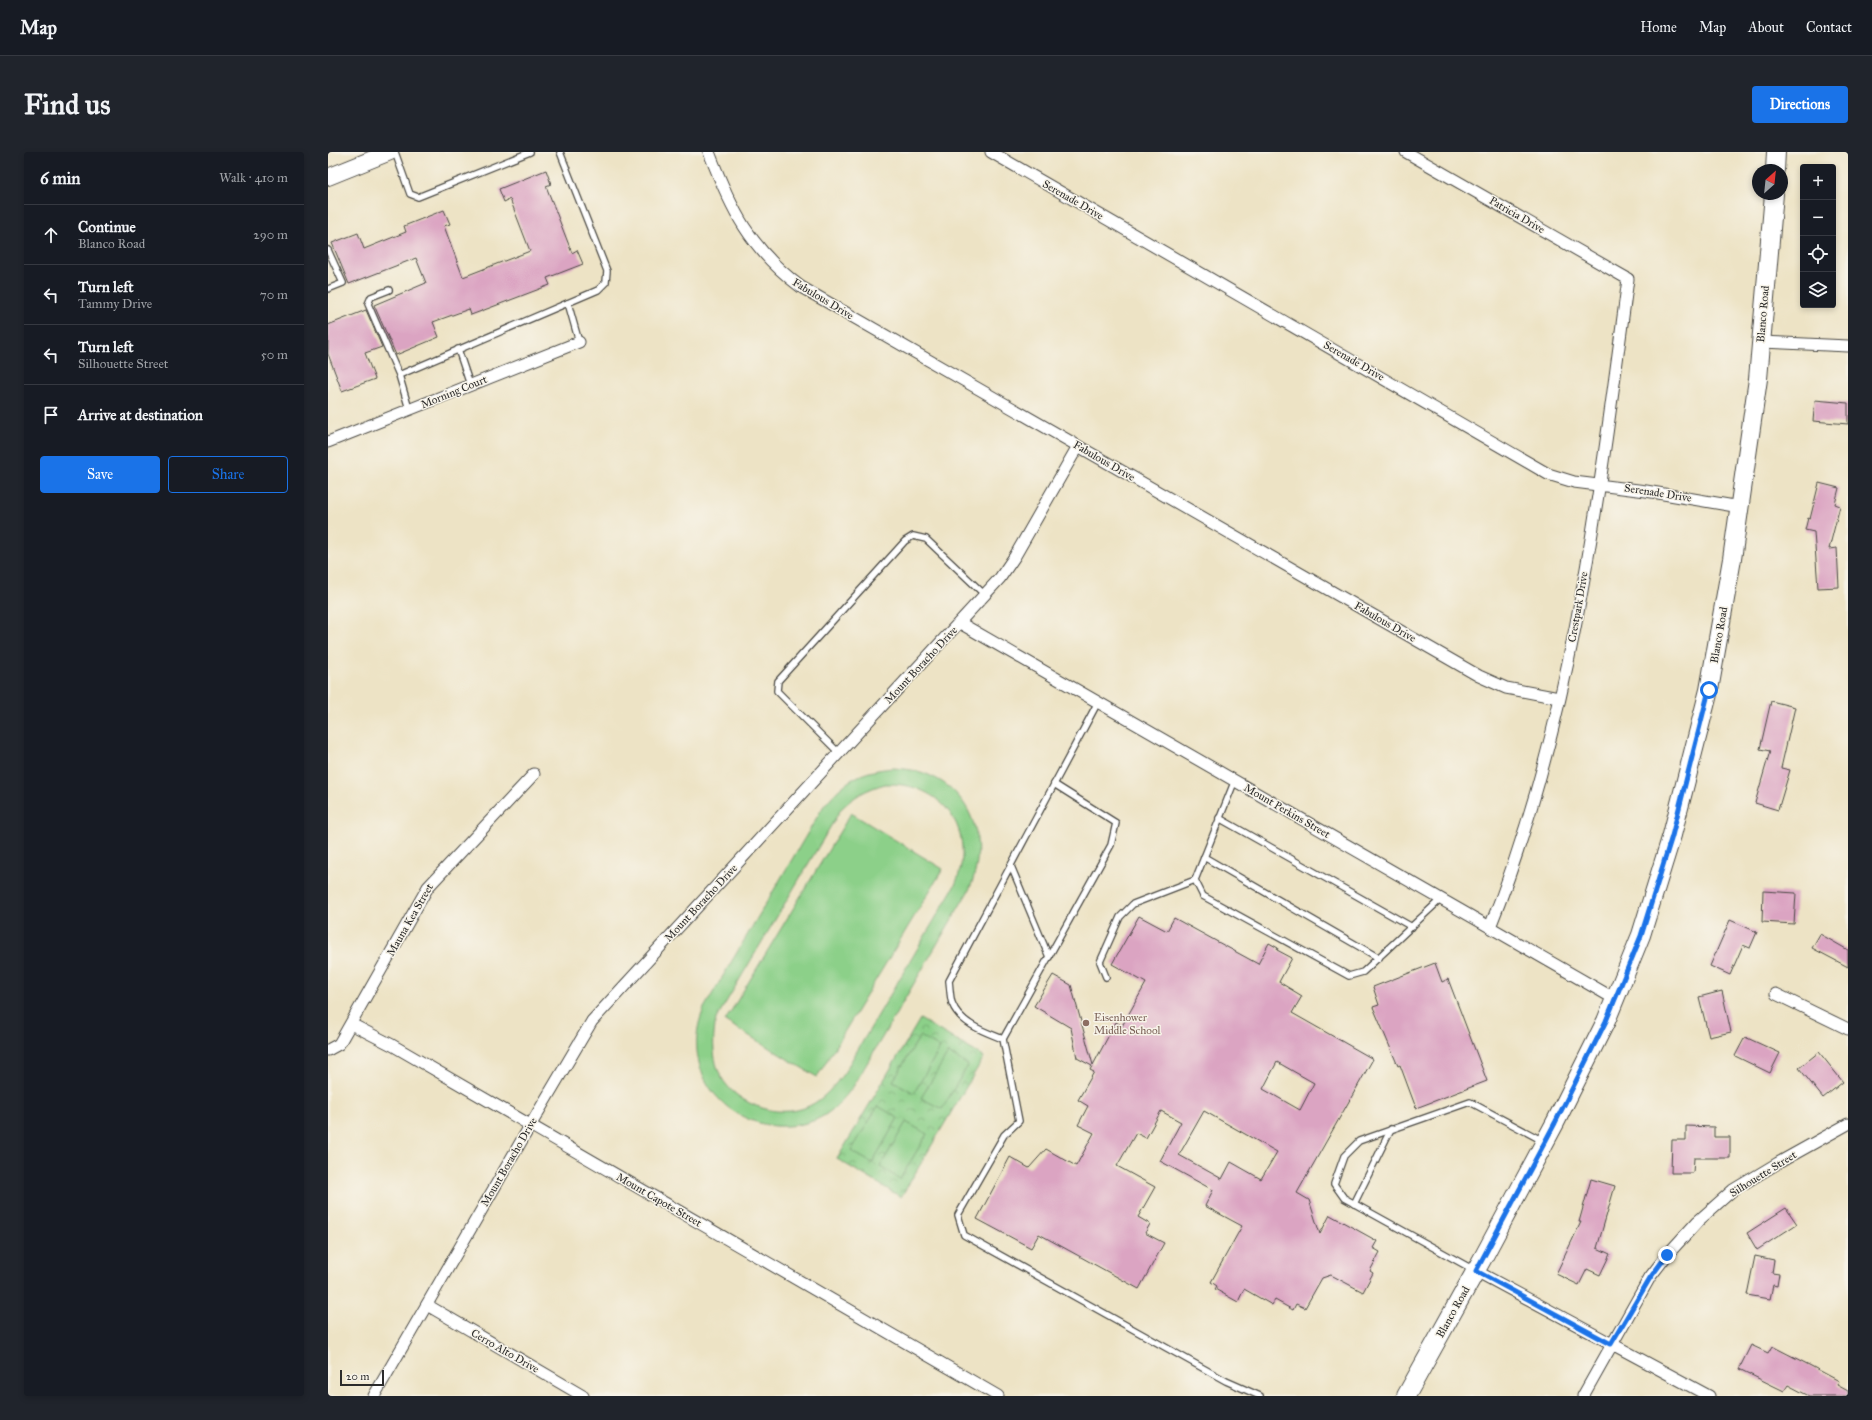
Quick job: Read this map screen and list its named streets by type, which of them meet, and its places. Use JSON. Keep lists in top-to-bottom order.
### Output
{
  "streets": {
    "main road": ["Blanco Road"],
    "street": [
      "Serenade Drive",
      "Patricia Drive",
      "Fabulous Drive",
      "Morning Court",
      "Crestpark Drive",
      "Mount Boracho Drive",
      "Mount Perkins Street",
      "Mauna Kea Street",
      "Silhouette Street",
      "Mount Capote Street",
      "Cerro Alto Drive"
    ]
  },
  "crossings": [
    ["Serenade Drive", "Blanco Road"],
    ["Serenade Drive", "Crestpark Drive"],
    ["Patricia Drive", "Crestpark Drive"],
    ["Fabulous Drive", "Crestpark Drive"],
    ["Fabulous Drive", "Mount Boracho Drive"],
    ["Blanco Road", "Mount Perkins Street"],
    ["Crestpark Drive", "Mount Perkins Street"],
    ["Mount Boracho Drive", "Mount Perkins Street"],
    ["Mount Boracho Drive", "Mount Capote Street"],
    ["Mount Boracho Drive", "Cerro Alto Drive"],
    ["Mauna Kea Street", "Mount Capote Street"]
  ],
  "places": ["Eisenhower Middle School"],
  "scale_bar": "20 m",
  "north": "top right",
  "page": {
    "header": "Map",
    "nav": [
      "Home",
      "Map",
      "About",
      "Contact"
    ],
    "buttons": [
      "Directions",
      ["Save", "Share"]
    ],
    "title": "Find us",
    "heading": ["6 min", "Walk · 410 m"],
    "map_buttons": ["+", "−"],
    "list": [
      ["Continue", "Blanco Road", "290 m"],
      ["Turn left", "Tammy Drive", "70 m"],
      ["Turn left", "Silhouette Street", "50 m"],
      "Arrive at destination"
    ],
    "scale": "20 m"
  }
}
